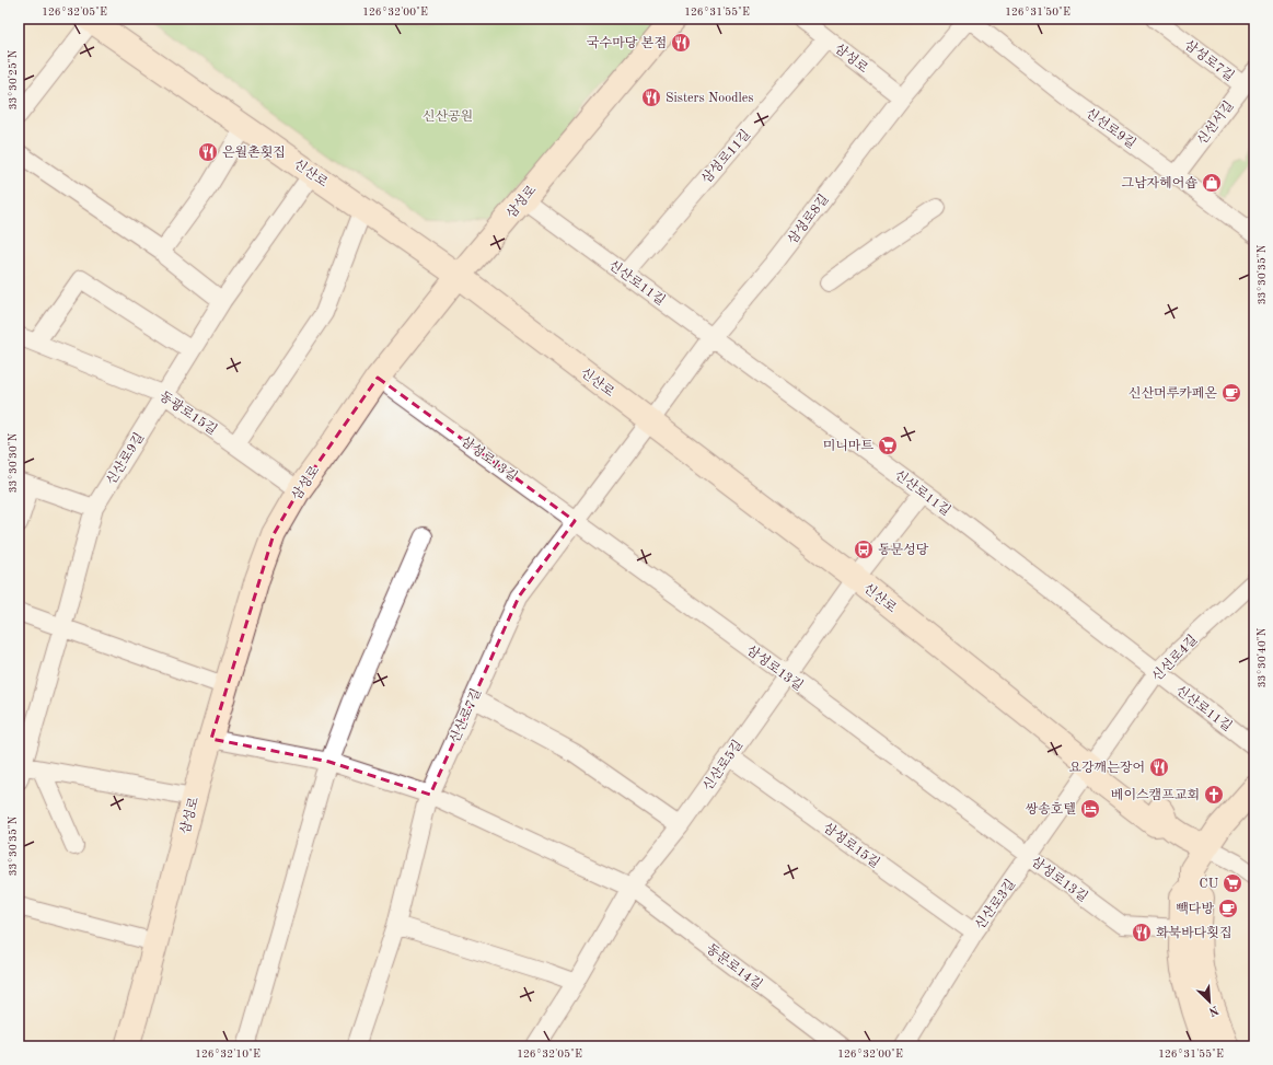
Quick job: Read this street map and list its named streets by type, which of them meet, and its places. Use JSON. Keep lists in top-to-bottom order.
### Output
{
  "streets": {
    "main road": ["삼성로", "신산로"],
    "street": [
      "삼성로7길",
      "신선서길",
      "신선로9길",
      "삼성로11길",
      "삼성로8길",
      "신산로11길",
      "동광로15길",
      "신산로9길",
      "삼성로13길",
      "신선로4길",
      "신산로7길",
      "신산로5길",
      "삼성로15길",
      "신산로3길",
      "동문로14길"
    ]
  },
  "crossings": [
    ["삼성로", "삼성로11길"],
    ["삼성로", "신산로"],
    ["삼성로", "삼성로8길"],
    ["삼성로", "신산로11길"],
    ["삼성로", "동광로15길"],
    ["삼성로", "삼성로13길"],
    ["삼성로", "동문로14길"],
    ["삼성로7길", "신선서길"],
    ["신선서길", "신선로9길"],
    ["신선로9길", "삼성로8길"],
    ["삼성로11길", "신산로11길"],
    ["신산로", "삼성로8길"],
    ["신산로", "신산로9길"],
    ["신산로", "신선로4길"],
    ["신산로", "신산로7길"],
    ["신산로", "신산로5길"],
    ["신산로", "신산로3길"],
    ["삼성로8길", "신산로11길"],
    ["삼성로8길", "신산로7길"],
    ["신산로11길", "신선로4길"],
    ["신산로11길", "신산로5길"],
    ["동광로15길", "신산로9길"],
    ["삼성로13길", "신산로7길"],
    ["삼성로13길", "신산로5길"],
    ["삼성로13길", "신산로3길"],
    ["신선로4길", "신산로3길"],
    ["신산로7길", "동문로14길"],
    ["신산로5길", "삼성로15길"],
    ["신산로5길", "동문로14길"],
    ["삼성로15길", "신산로3길"]
  ],
  "parks": ["신산공원"],
  "places": {
    "restaurant": [
      "국수마당 본점",
      "Sisters Noodles",
      "은월촌횟집",
      "요강깨는장어",
      "화북바다횟집"
    ],
    "shop": ["그남자헤어숍"],
    "cafe": ["신산머루카페온", "빽다방"],
    "supermarket": ["미니마트", "CU"],
    "bus stop": ["동문성당"],
    "church": ["베이스캠프교회"],
    "hotel": ["쌍송호텔"]
  },
  "north": "bottom right",
  "coordinates": [
    "126°32'05\"E",
    "126°32'00\"E",
    "126°31'55\"E",
    "126°31'50\"E",
    "33°30'25\"N",
    "33°30'35\"N",
    "33°30'30\"N",
    "33°30'40\"N",
    "126°32'10\"E"
  ]
}
